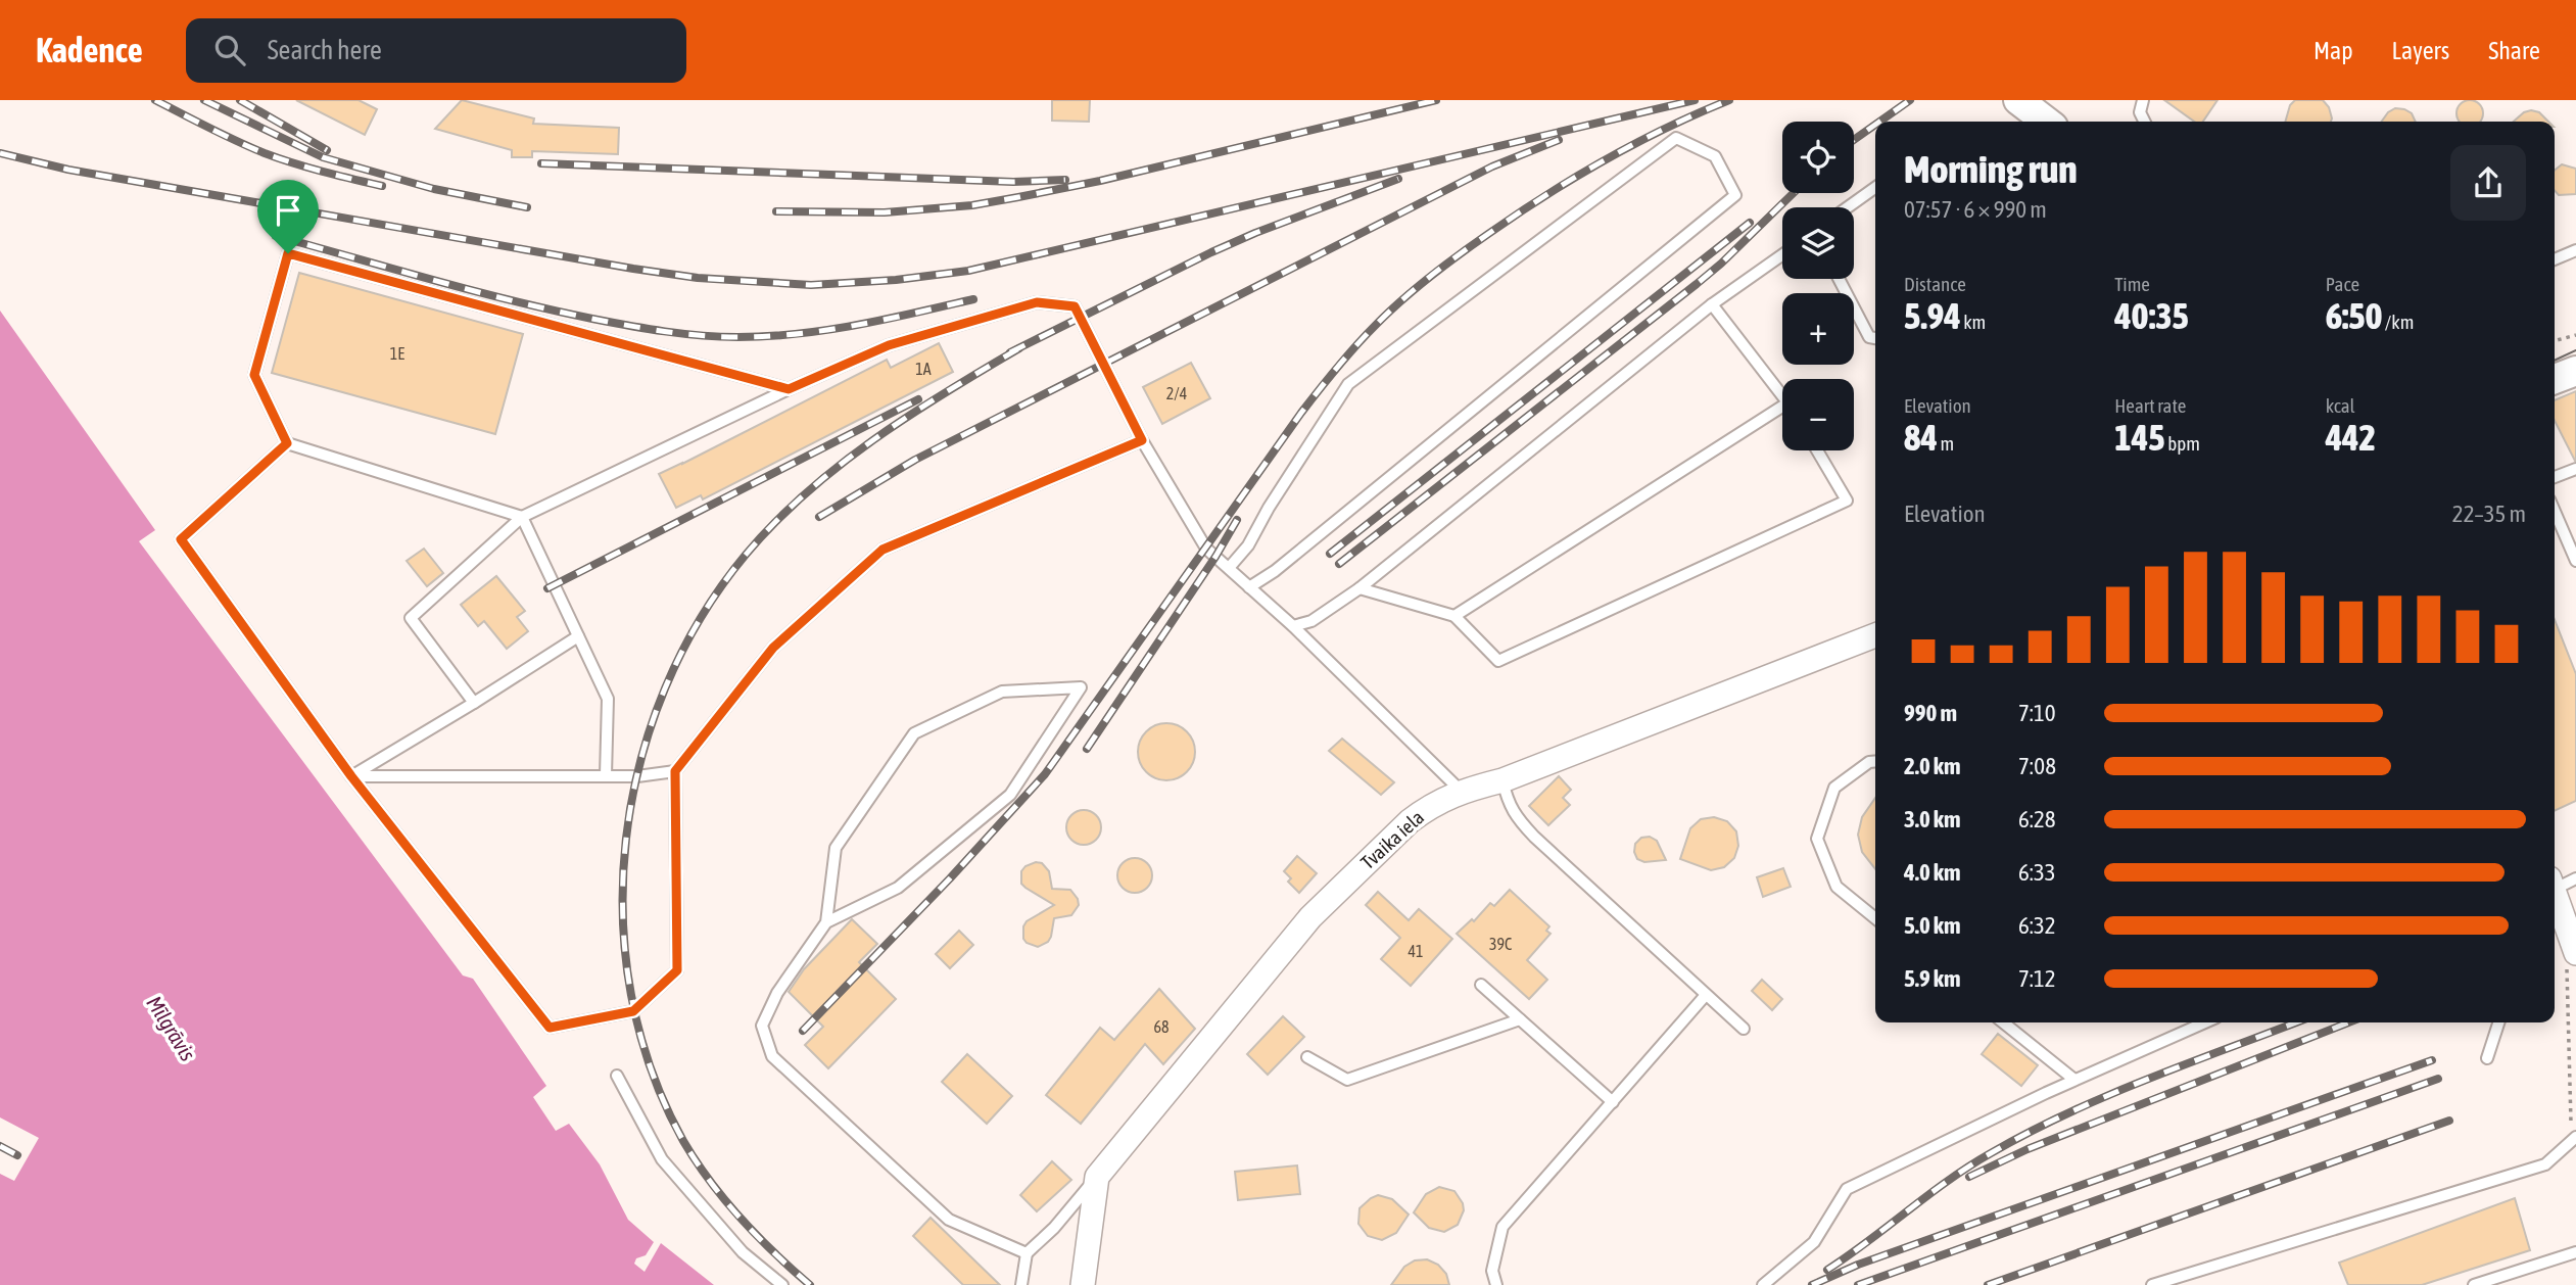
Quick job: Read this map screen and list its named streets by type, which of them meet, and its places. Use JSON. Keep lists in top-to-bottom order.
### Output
{
  "streets": {
    "street": ["Tvaika iela"]
  },
  "water": ["Mīlgrāvis"],
  "house_numbers": [
    "1E",
    "1A",
    "2/4",
    "39C",
    "41",
    "68"
  ],
  "page": {
    "header": "Kadence",
    "search": "Search here",
    "nav": ["Map", "Layers", "Share"],
    "map_buttons": ["+", "−"],
    "heading": ["Morning run", "07:57 · 6 × 990 m"],
    "stats": [
      ["Distance", "5.94 km"],
      ["Time", "40:35"],
      ["Pace", "6:50 /km"],
      ["Elevation", "84 m"],
      ["Heart rate", "145 bpm"],
      ["kcal", "442"]
    ],
    "chart": ["Elevation", "22–35 m"],
    "list": [
      {
        "name": "990 m",
        "note": "7:10"
      },
      {
        "name": "2.0 km",
        "note": "7:08"
      },
      {
        "name": "3.0 km",
        "note": "6:28"
      },
      {
        "name": "4.0 km",
        "note": "6:33"
      },
      {
        "name": "5.0 km",
        "note": "6:32"
      },
      {
        "name": "5.9 km",
        "note": "7:12"
      }
    ]
  }
}
